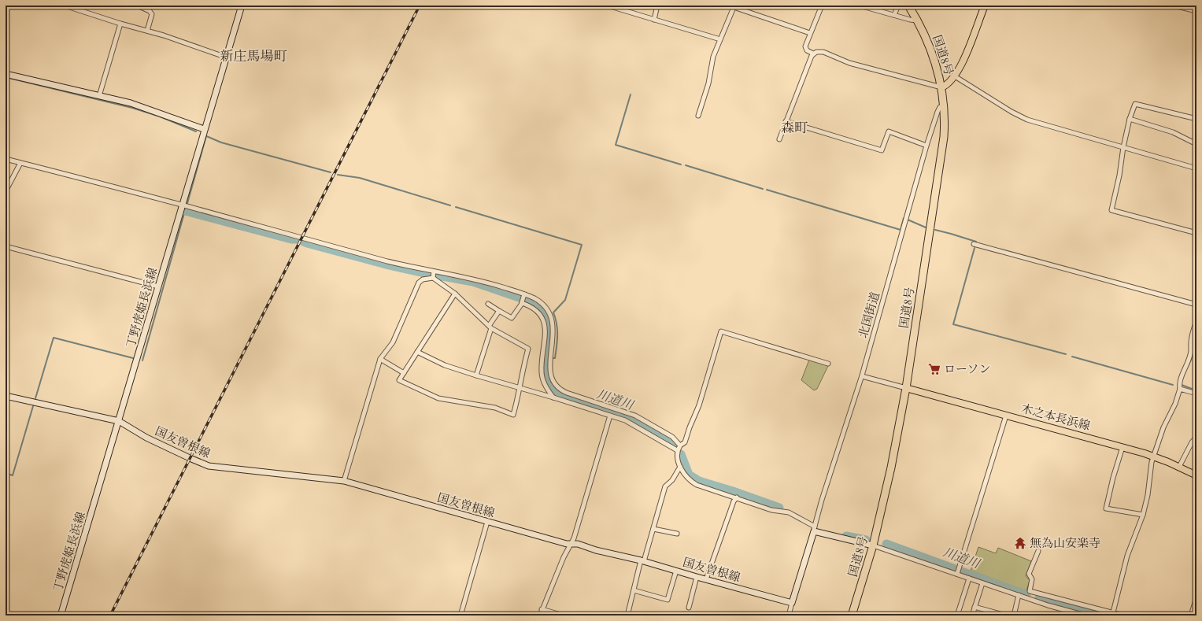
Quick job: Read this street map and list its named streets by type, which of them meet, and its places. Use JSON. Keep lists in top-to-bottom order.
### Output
{
  "streets": {
    "highway": ["国道8号"],
    "main road": ["丁野虎姫長浜線", "木之本長浜線", "国友曽根線"],
    "street": ["北国街道"]
  },
  "crossings": [
    ["国道8号", "北国街道"],
    ["国道8号", "木之本長浜線"],
    ["丁野虎姫長浜線", "国友曽根線"]
  ],
  "districts": ["新庄馬場町", "森町"],
  "water": ["川道川"],
  "places": {
    "supermarket": ["ローソン"],
    "temple": ["無為山安楽寺"]
  }
}
